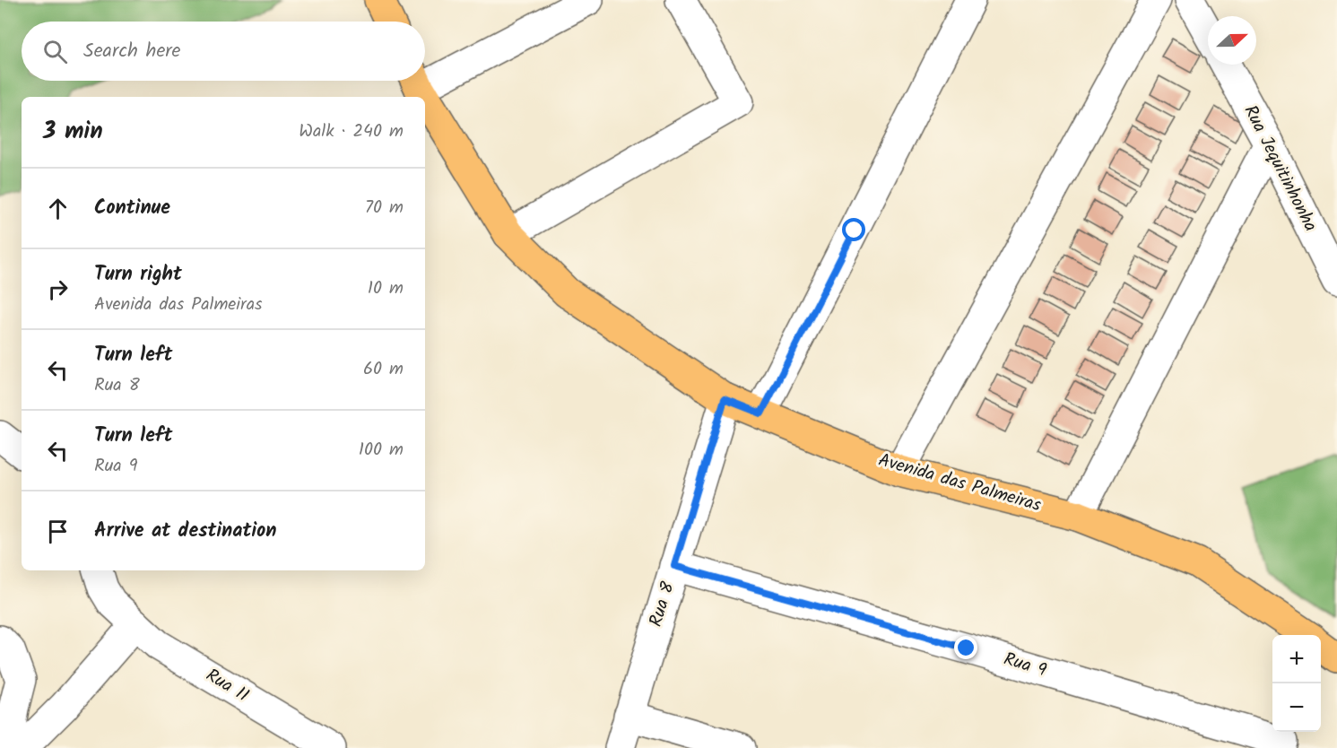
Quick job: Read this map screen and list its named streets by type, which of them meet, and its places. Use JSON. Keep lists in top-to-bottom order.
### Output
{
  "streets": {
    "main road": ["Avenida das Palmeiras"],
    "street": [
      "Rua Jequitinhonha",
      "Rua 8",
      "Rua 9",
      "Rua 11"
    ]
  },
  "crossings": [
    ["Avenida das Palmeiras", "Rua 8"],
    ["Rua 8", "Rua 9"]
  ],
  "north": "right",
  "page": {
    "search": "Search here",
    "heading": ["3 min", "Walk · 240 m"],
    "list": [
      ["Continue", "70 m"],
      ["Turn right", "Avenida das Palmeiras", "10 m"],
      ["Turn left", "Rua 8", "60 m"],
      ["Turn left", "Rua 9", "100 m"],
      "Arrive at destination"
    ],
    "map_buttons": ["+", "−"]
  }
}
